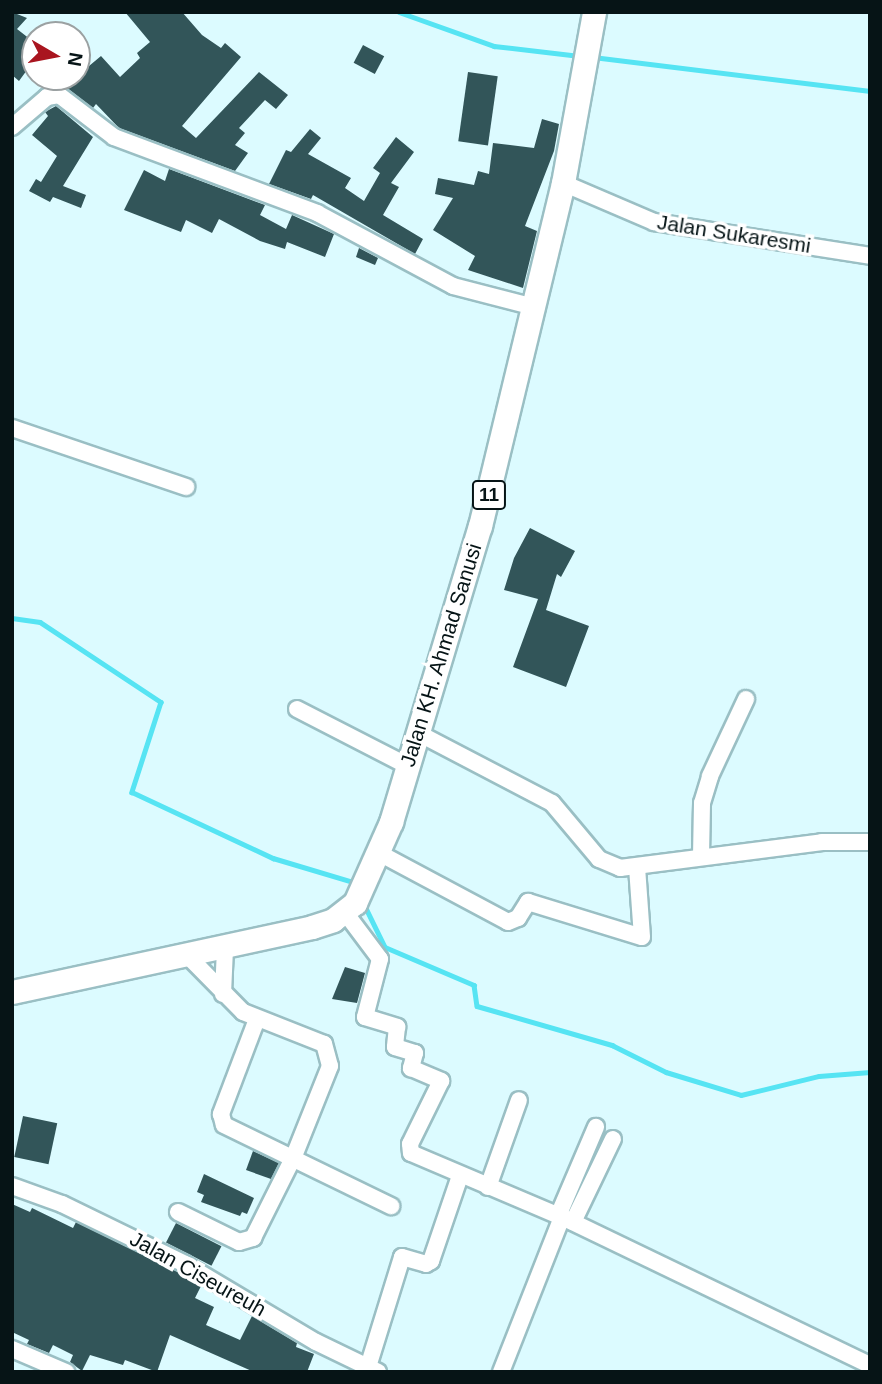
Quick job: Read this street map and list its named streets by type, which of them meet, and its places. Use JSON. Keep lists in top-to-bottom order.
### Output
{
  "streets": {
    "highway": ["11", "Jalan KH. Ahmad Sanusi"],
    "street": ["Jalan Sukaresmi", "Jalan Ciseureuh"]
  },
  "crossings": [
    ["Jalan Sukaresmi", "Jalan KH. Ahmad Sanusi"]
  ],
  "north": "right"
}
